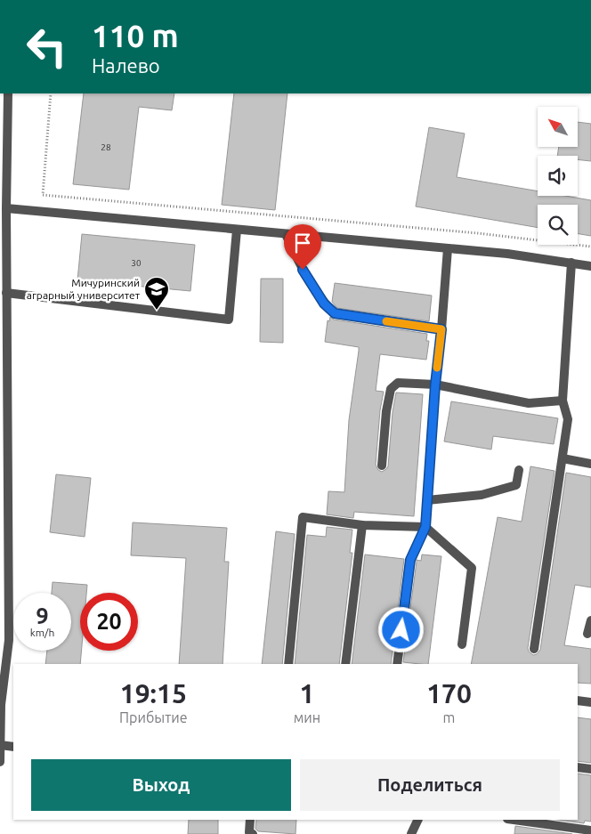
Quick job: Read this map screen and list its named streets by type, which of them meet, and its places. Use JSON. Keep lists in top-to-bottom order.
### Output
{
  "places": {
    "school or university": ["Мичуринский аграрный университет"]
  },
  "house_numbers": ["28", "30"],
  "north": "top left",
  "page": {
    "turn": ["110 m", "Налево"],
    "speed": "9 km/h",
    "limit": "20",
    "eta": [
      "19:15",
      "Прибытие",
      "1",
      "мин",
      "170",
      "m"
    ],
    "buttons": ["Выход", "Поделиться"]
  }
}
